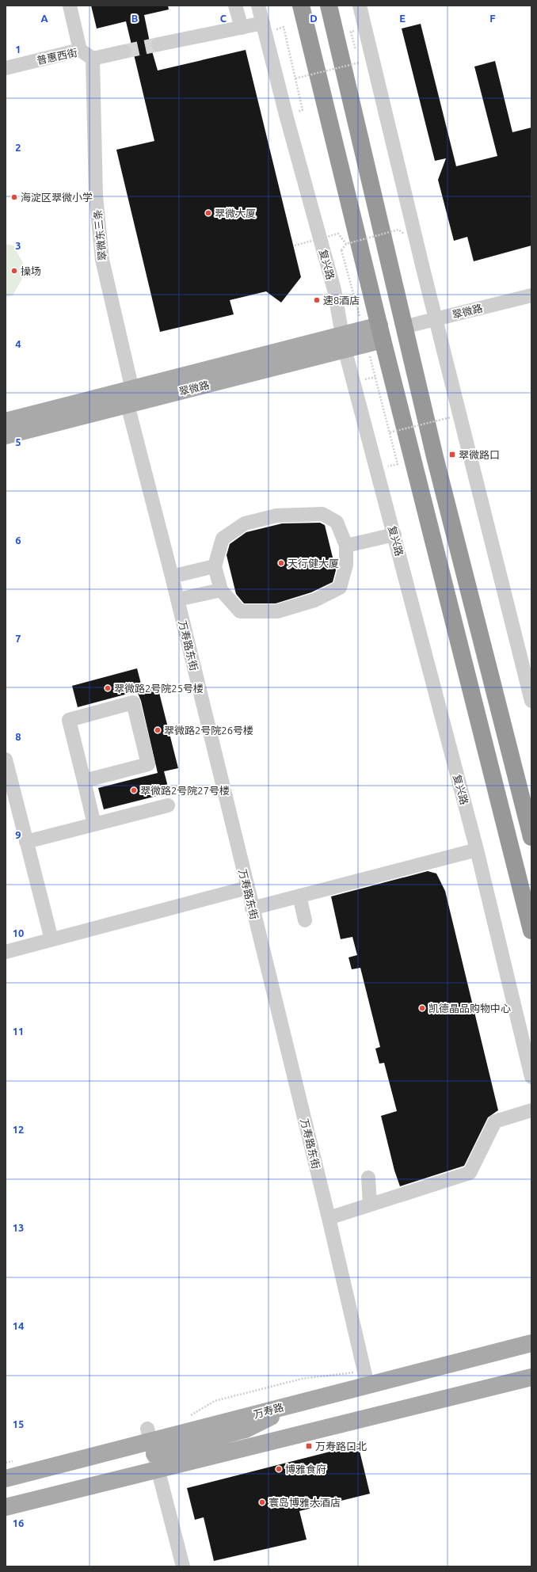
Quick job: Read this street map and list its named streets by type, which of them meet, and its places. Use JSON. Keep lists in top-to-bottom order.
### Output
{
  "streets": {
    "main road": ["翠微路"],
    "street": [
      "普惠西街",
      "翠微东三条",
      "复兴路",
      "万寿路东街"
    ]
  },
  "crossings": [
    ["普惠西街", "翠微东三条"],
    ["翠微东三条", "翠微路"],
    ["翠微东三条", "万寿路东街"],
    ["复兴路", "翠微路"],
    ["翠微路", "万寿路东街"]
  ],
  "places": {
    "other": [
      "海淀区翠微小学",
      "翠微大厦",
      "操场",
      "速8酒店",
      "天行健大厦",
      "翠微路2号院25号楼",
      "翠微路2号院26号楼",
      "翠微路2号院27号楼",
      "凯德晶品购物中心",
      "博雅食府",
      "寰岛博雅大酒店"
    ],
    "transit": ["翠微路口", "万寿路口北"]
  },
  "grid": {
    "columns": [
      "A",
      "B",
      "C",
      "D",
      "E",
      "F"
    ],
    "rows": [
      "1",
      "2",
      "3",
      "4",
      "5",
      "6",
      "7",
      "8",
      "9",
      "10",
      "11",
      "12",
      "13",
      "14",
      "15",
      "16"
    ]
  }
}
